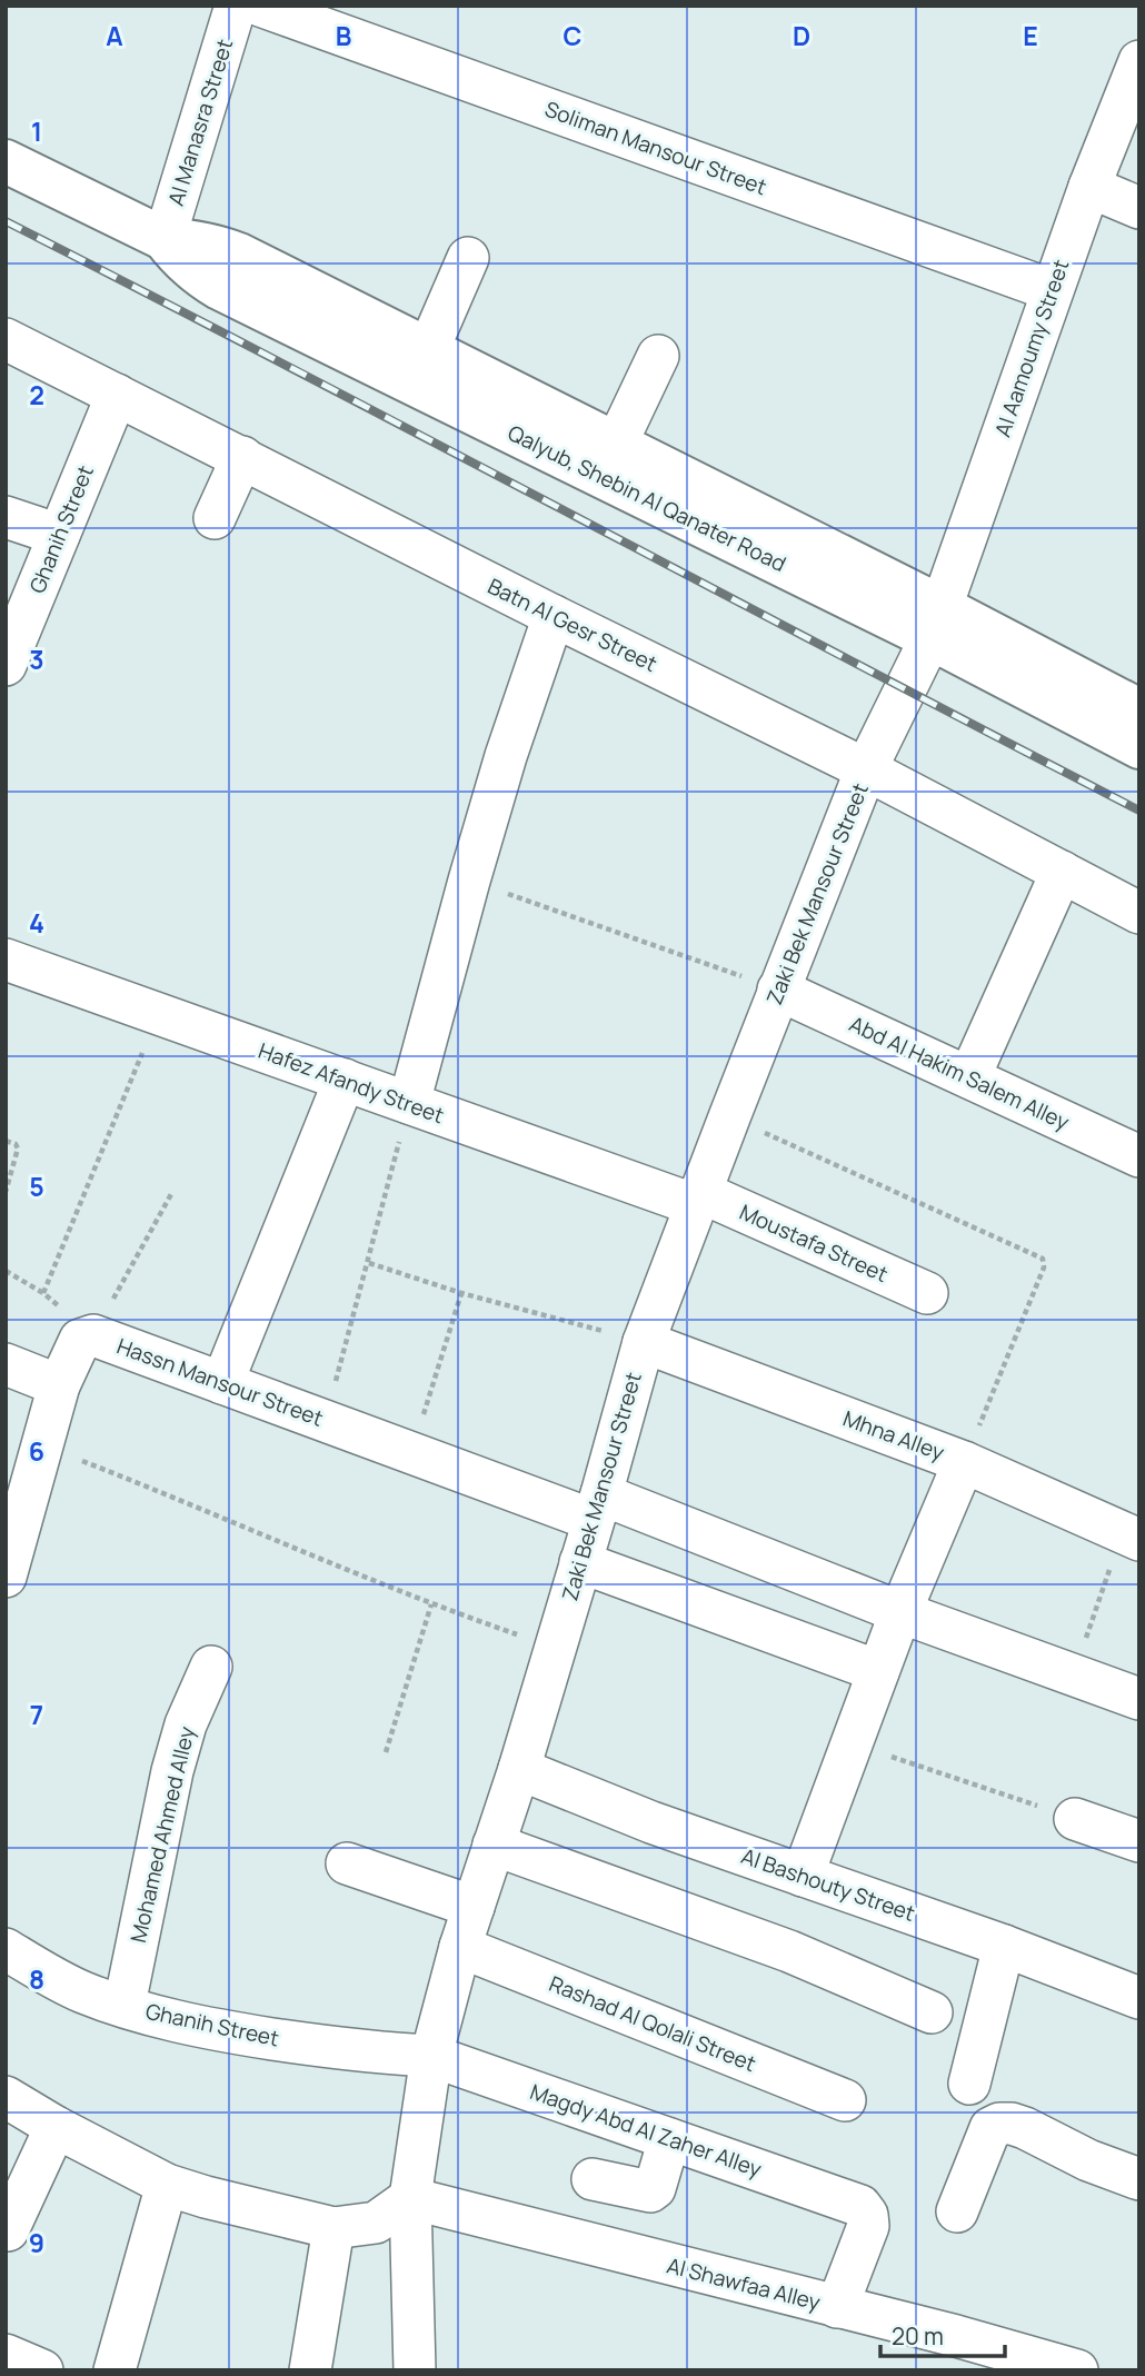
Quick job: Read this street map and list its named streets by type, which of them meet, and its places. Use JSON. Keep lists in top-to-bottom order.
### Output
{
  "streets": {
    "main road": ["Qalyub, Shebin Al Qanater Road"],
    "street": [
      "Al Manasra Street",
      "Soliman Mansour Street",
      "Al Aamoumy Street",
      "Ghanih Street",
      "Batn Al Gesr Street",
      "Zaki Bek Mansour Street",
      "Abd Al Hakim Salem Alley",
      "Hafez Afandy Street",
      "Moustafa Street",
      "Hassn Mansour Street",
      "Mhna Alley",
      "Mohamed Ahmed Alley",
      "Al Bashouty Street",
      "Rashad Al Qolali Street",
      "Magdy Abd Al Zaher Alley",
      "Al Shawfaa Alley"
    ]
  },
  "crossings": [
    ["Al Manasra Street", "Qalyub, Shebin Al Qanater Road"],
    ["Soliman Mansour Street", "Al Aamoumy Street"],
    ["Al Aamoumy Street", "Qalyub, Shebin Al Qanater Road"],
    ["Al Aamoumy Street", "Zaki Bek Mansour Street"],
    ["Qalyub, Shebin Al Qanater Road", "Zaki Bek Mansour Street"],
    ["Ghanih Street", "Batn Al Gesr Street"],
    ["Ghanih Street", "Zaki Bek Mansour Street"],
    ["Ghanih Street", "Mohamed Ahmed Alley"],
    ["Ghanih Street", "Magdy Abd Al Zaher Alley"],
    ["Batn Al Gesr Street", "Zaki Bek Mansour Street"],
    ["Zaki Bek Mansour Street", "Abd Al Hakim Salem Alley"],
    ["Zaki Bek Mansour Street", "Hafez Afandy Street"],
    ["Zaki Bek Mansour Street", "Moustafa Street"],
    ["Zaki Bek Mansour Street", "Hassn Mansour Street"],
    ["Zaki Bek Mansour Street", "Mhna Alley"],
    ["Zaki Bek Mansour Street", "Al Bashouty Street"],
    ["Zaki Bek Mansour Street", "Rashad Al Qolali Street"],
    ["Zaki Bek Mansour Street", "Magdy Abd Al Zaher Alley"],
    ["Zaki Bek Mansour Street", "Al Shawfaa Alley"],
    ["Hafez Afandy Street", "Moustafa Street"],
    ["Magdy Abd Al Zaher Alley", "Al Shawfaa Alley"]
  ],
  "scale_bar": "20 m",
  "grid": {
    "columns": [
      "A",
      "B",
      "C",
      "D",
      "E"
    ],
    "rows": [
      "1",
      "2",
      "3",
      "4",
      "5",
      "6",
      "7",
      "8",
      "9"
    ]
  }
}
